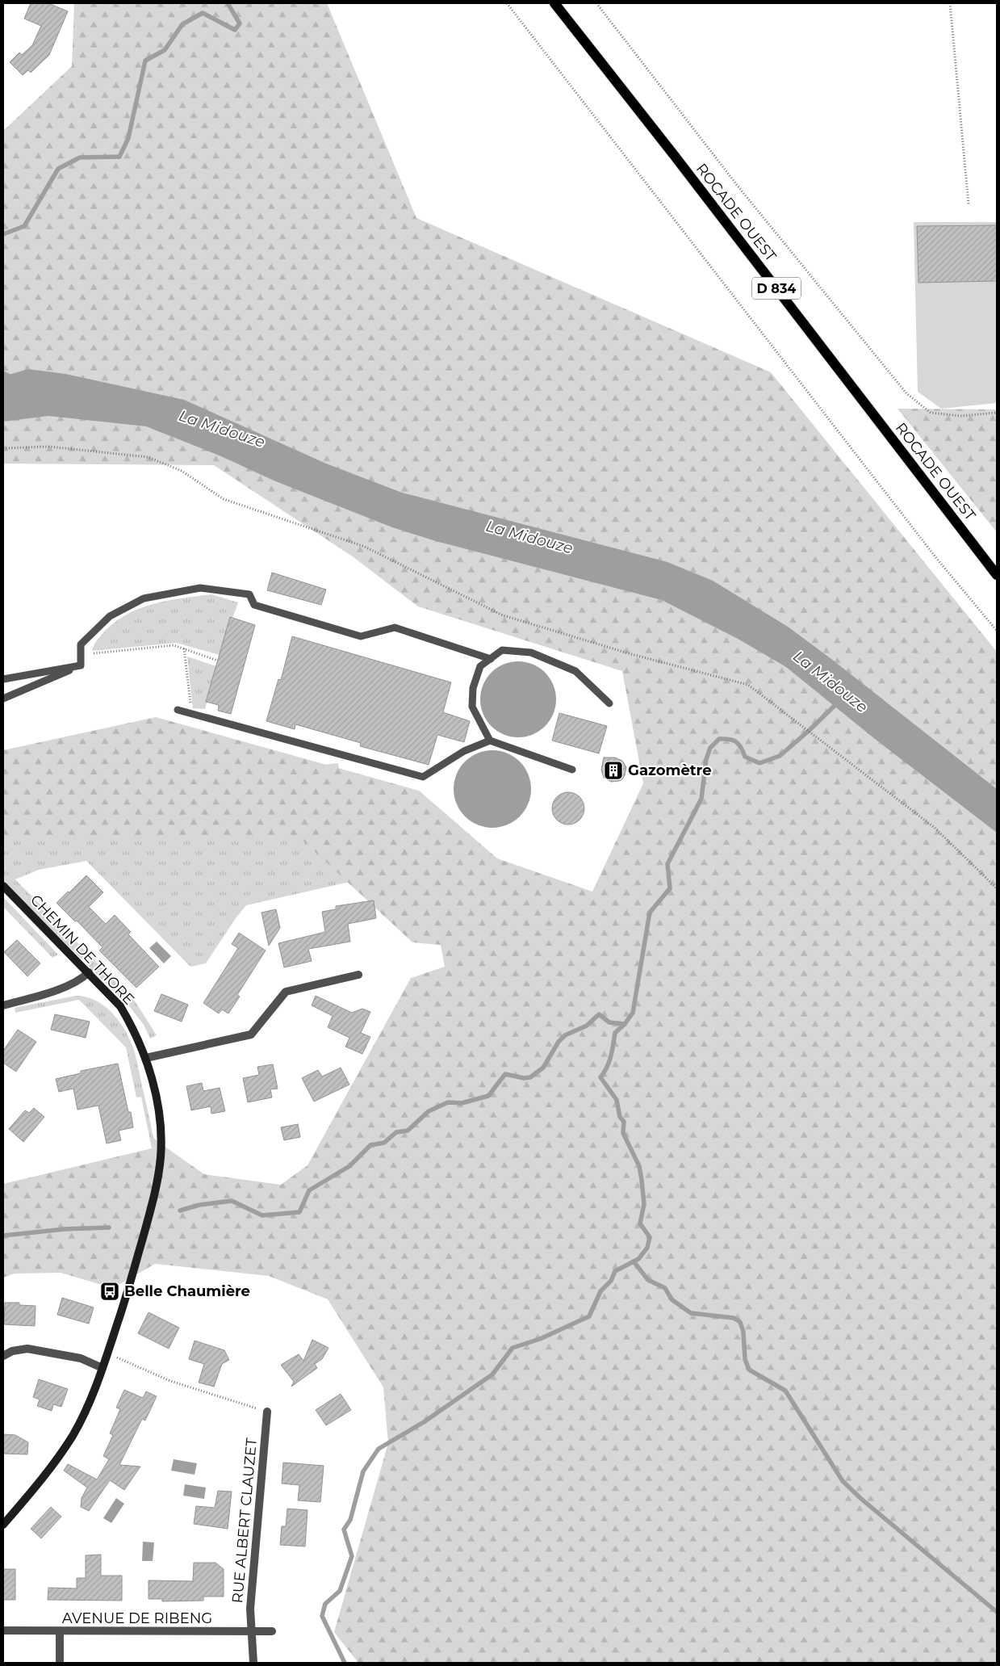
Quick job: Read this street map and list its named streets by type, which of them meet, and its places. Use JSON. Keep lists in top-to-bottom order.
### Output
{
  "streets": {
    "main road": ["ROCADE OUEST", "D 834"],
    "street": ["CHEMIN DE THORE", "RUE ALBERT CLAUZET", "AVENUE DE RIBENG"]
  },
  "crossings": [
    ["RUE ALBERT CLAUZET", "AVENUE DE RIBENG"]
  ],
  "water": ["La Midouze"],
  "places": {
    "building": ["Gazomètre"],
    "bus stop": ["Belle Chaumière"]
  }
}
